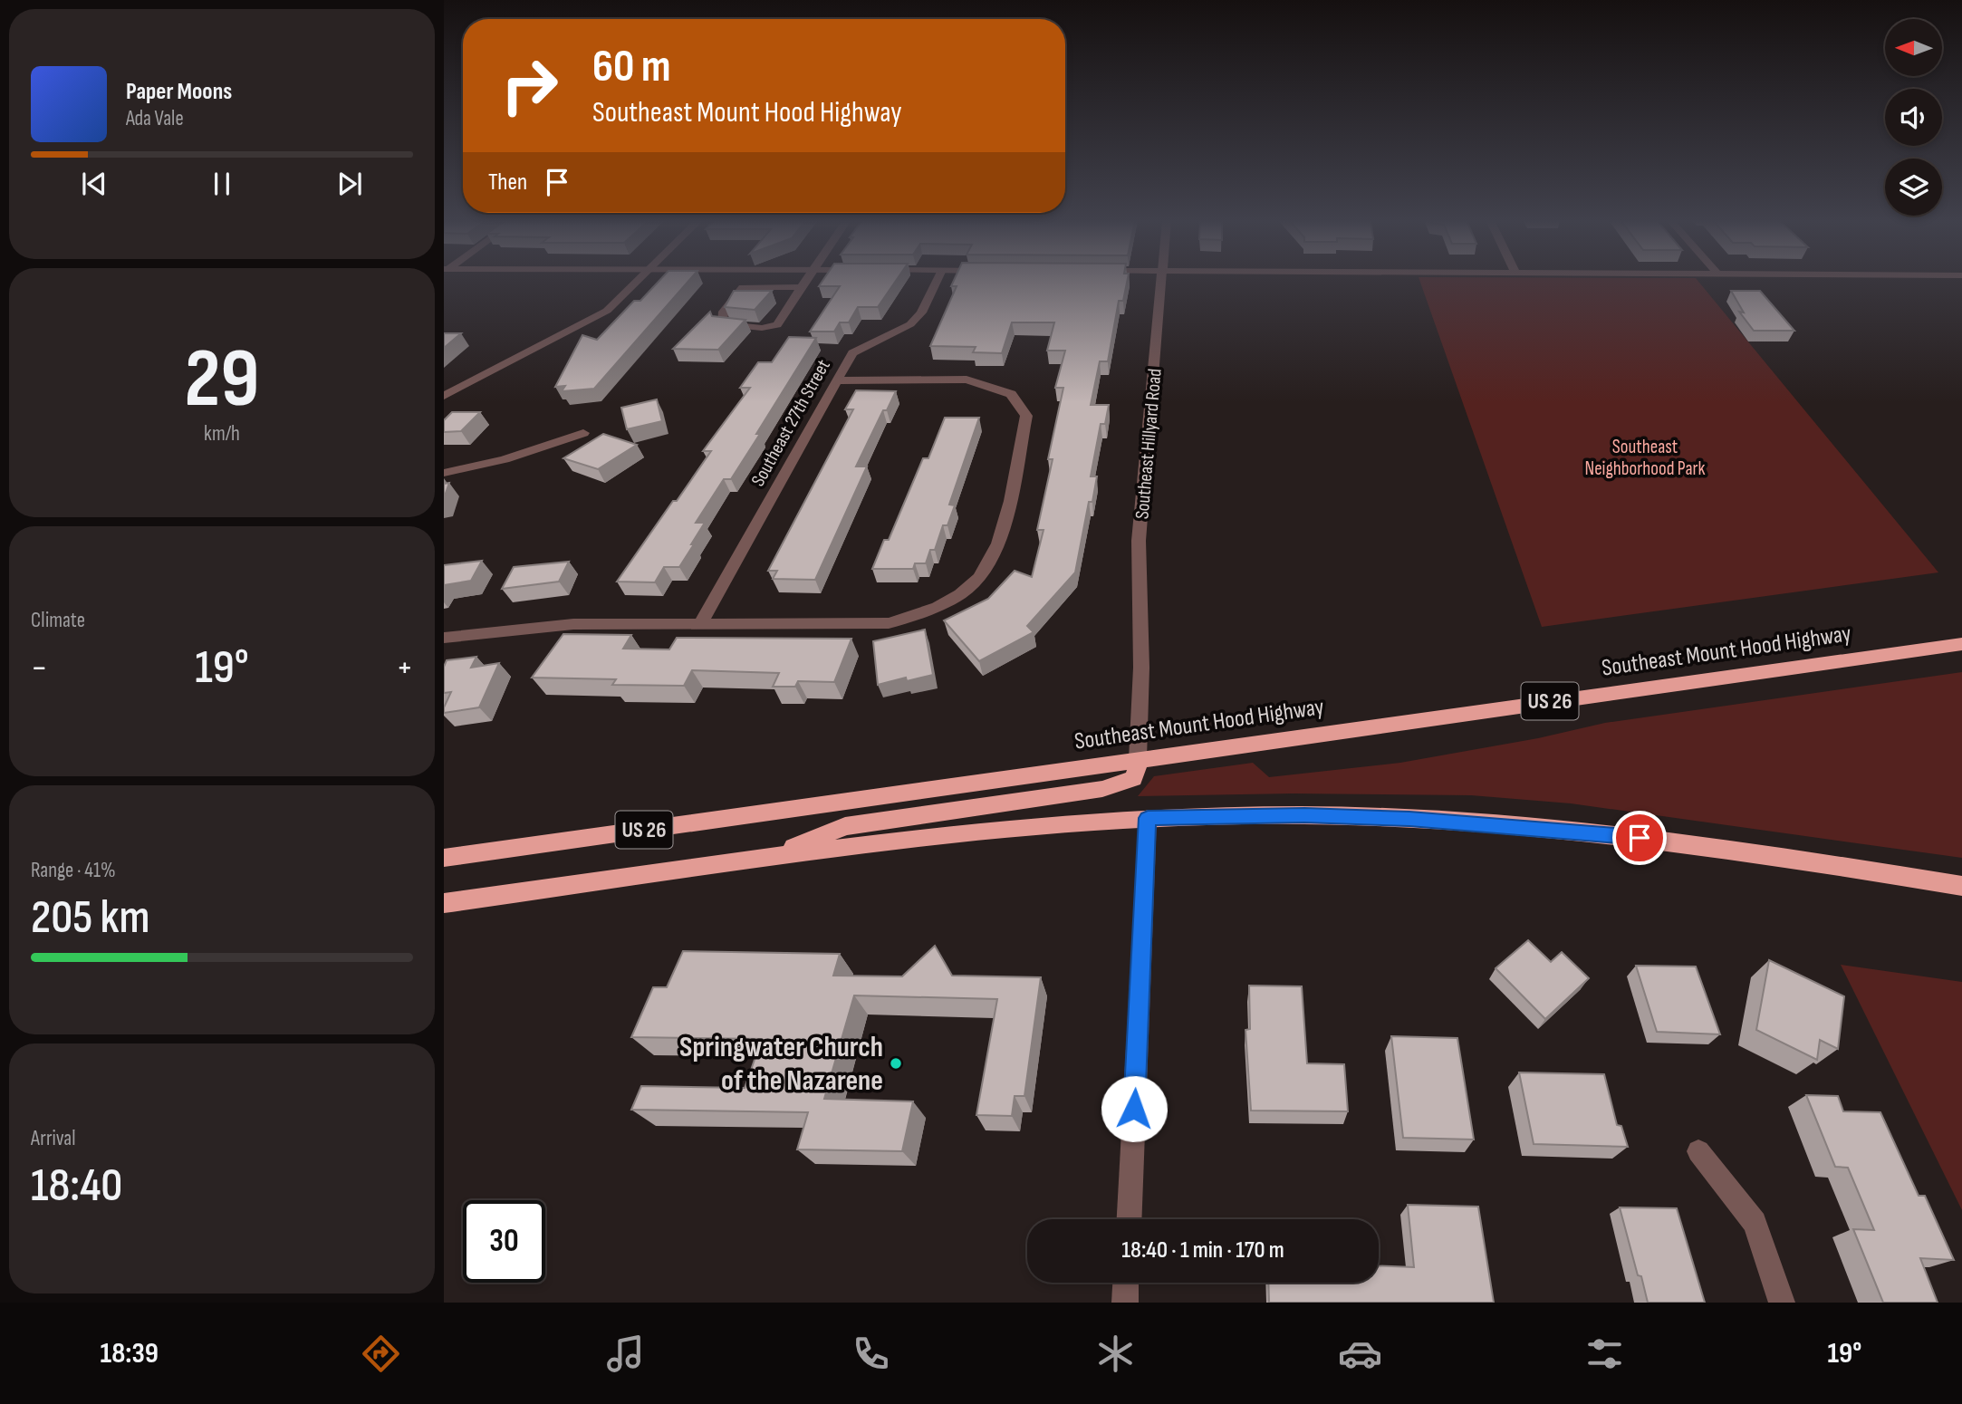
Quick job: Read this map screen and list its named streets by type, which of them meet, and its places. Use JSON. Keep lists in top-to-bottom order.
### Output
{
  "streets": {
    "highway": ["Southeast Mount Hood Highway", "US 26"],
    "street": ["Southeast 27th Street", "Southeast Hillyard Road"]
  },
  "crossings": [
    ["Southeast Hillyard Road", "Southeast Mount Hood Highway"]
  ],
  "parks": ["Southeast Neighborhood Park"],
  "places": ["Springwater Church of the Nazarene"],
  "north": "left",
  "page": {
    "turn": ["60 m", "Southeast Mount Hood Highway"],
    "song": ["Paper Moons", "Ada Vale"],
    "then": "Then",
    "tile": [
      ["29", "km/h"],
      "Climate",
      ["Range · 41%", "205 km"],
      ["Arrival", "18:40"]
    ],
    "heat": ["−", "19°", "+"],
    "limit": "30",
    "trip": "18:40 · 1 min · 170 m",
    "tabs": ["18:39", "19°"]
  }
}
